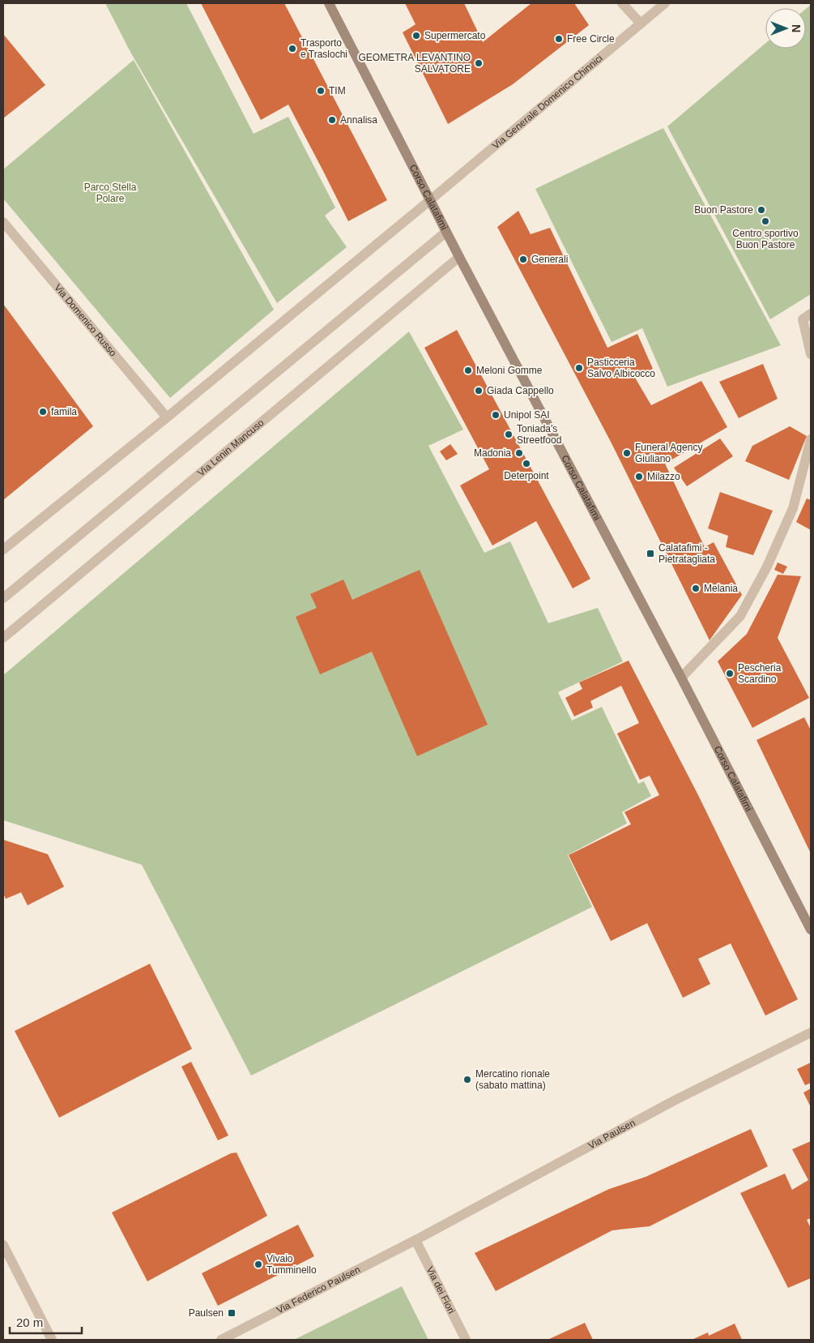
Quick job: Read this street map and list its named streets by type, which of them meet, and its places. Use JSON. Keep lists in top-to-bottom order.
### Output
{
  "streets": {
    "main road": ["Corso Calatafimi"],
    "street": [
      "Via Generale Domenico Chinnici",
      "Via Domenico Russo",
      "Via Lenin Mancuso",
      "Via Paulsen",
      "Via Federico Paulsen",
      "Via dei Fiori"
    ]
  },
  "crossings": [
    ["Via Generale Domenico Chinnici", "Corso Calatafimi"],
    ["Corso Calatafimi", "Via Lenin Mancuso"],
    ["Via Paulsen", "Via Federico Paulsen"],
    ["Via Paulsen", "Via dei Fiori"],
    ["Via Federico Paulsen", "Via dei Fiori"]
  ],
  "parks": ["Parco Stella Polare"],
  "places": {
    "other": [
      "Supermercato",
      "Free Circle",
      "Trasporto e Traslochi",
      "GEOMETRA LEVANTINO SALVATORE",
      "TIM",
      "Annalisa",
      "Buon Pastore",
      "Centro sportivo Buon Pastore",
      "Generali",
      "Pasticceria Salvo Albicocco",
      "Meloni Gomme",
      "Giada Cappello",
      "famila",
      "Unipol SAI",
      "Toniada's Streetfood",
      "Madonia",
      "Funeral Agency Giuliano",
      "Deterpoint",
      "Milazzo",
      "Melania",
      "Pescheria Scardino",
      "Mercatino rionale (sabato mattina)",
      "Vivaio Tumminello"
    ],
    "transit": ["Calatafimi - Pietratagliata", "Paulsen"]
  },
  "scale_bar": "20 m",
  "north": "right"
}
